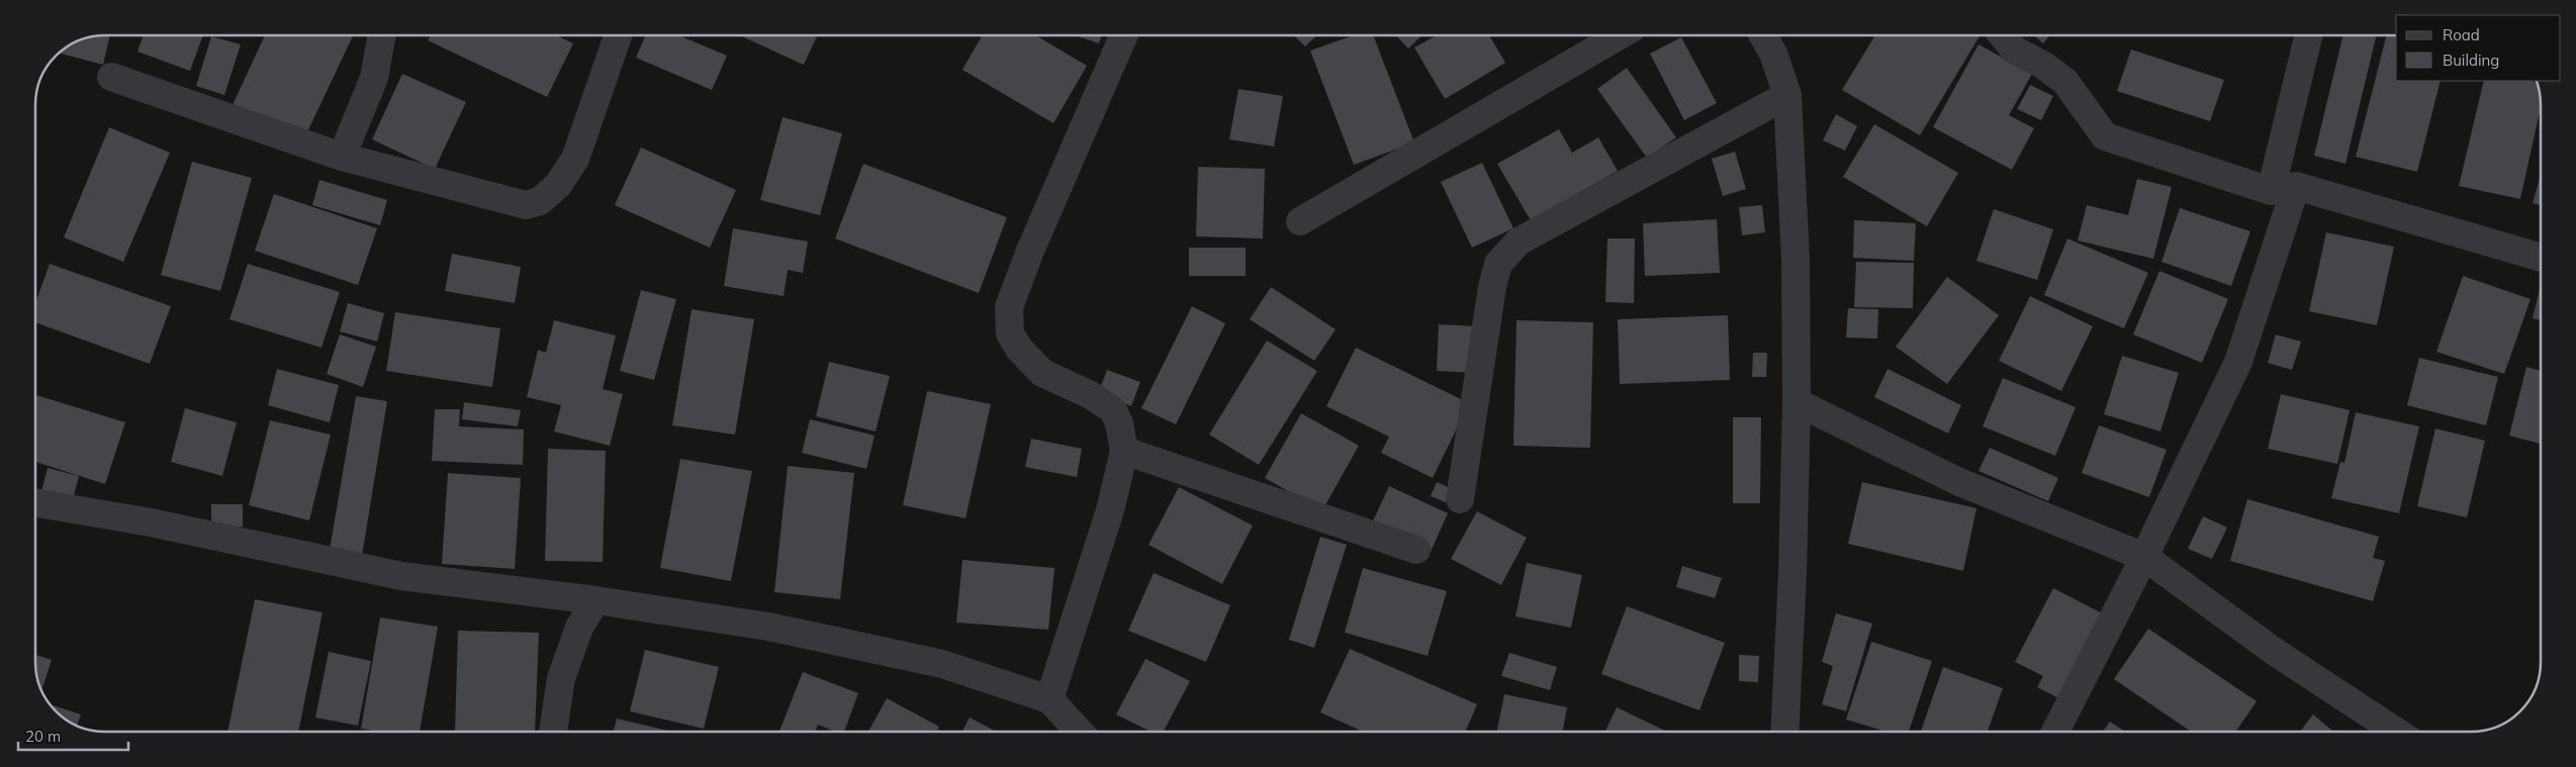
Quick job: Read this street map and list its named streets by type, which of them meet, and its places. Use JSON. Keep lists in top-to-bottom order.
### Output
{
  "legend": ["Road", "Building"],
  "scale_bar": "20 m"
}
